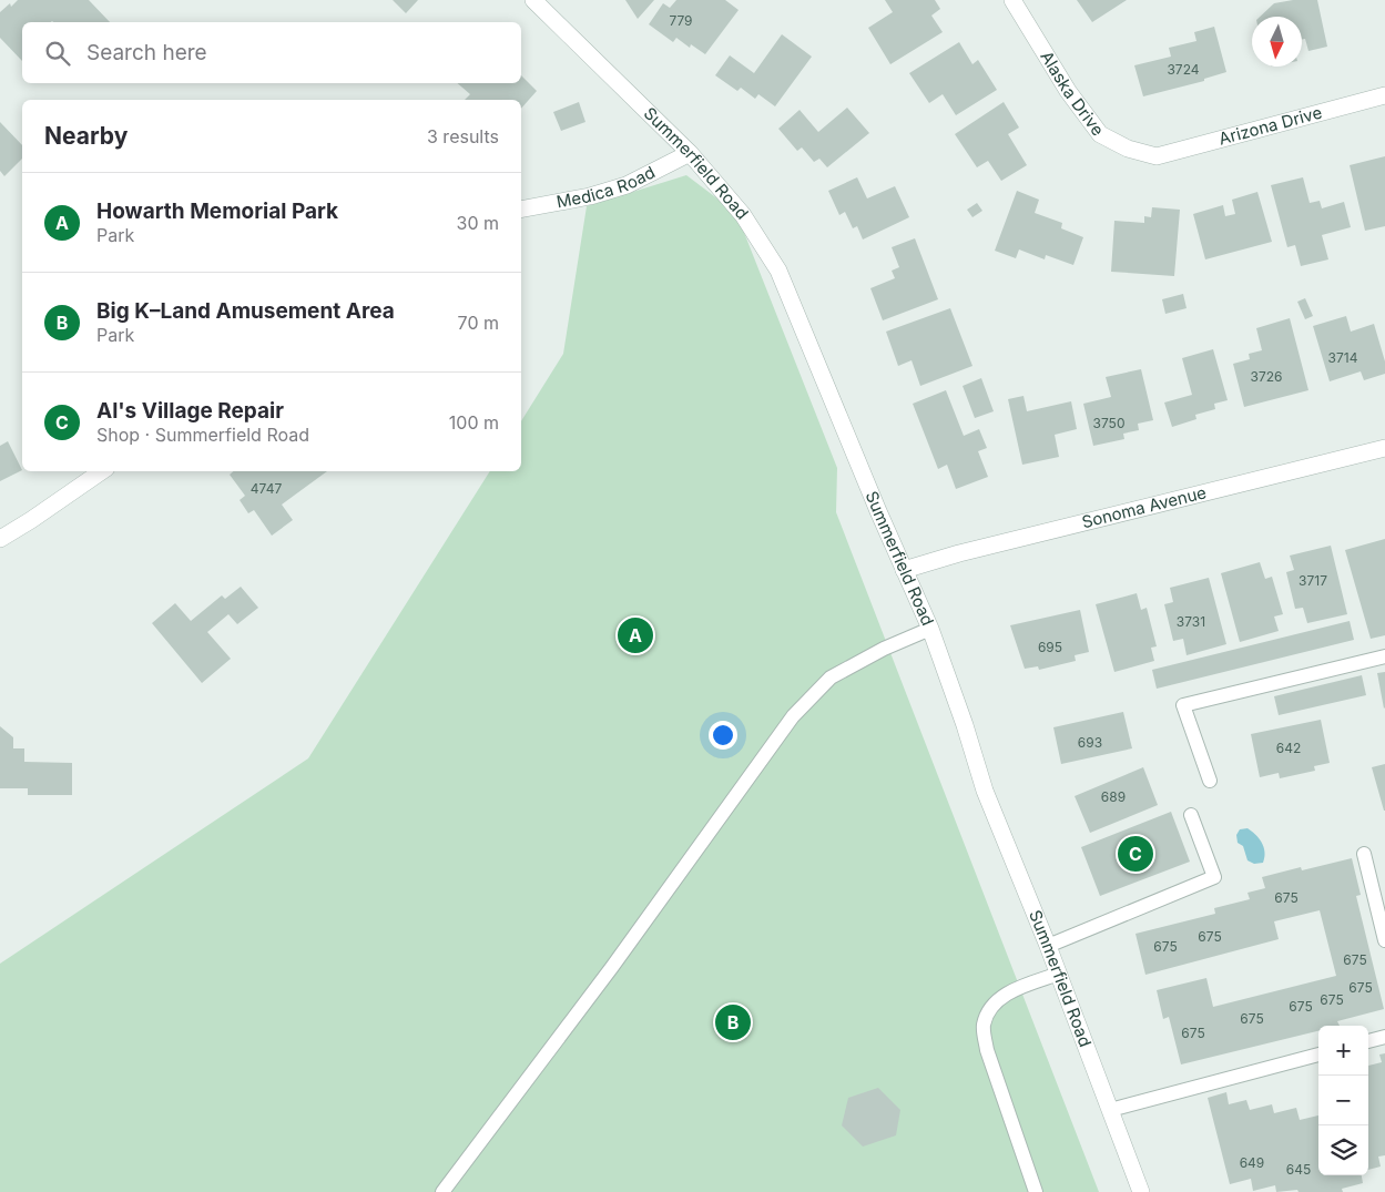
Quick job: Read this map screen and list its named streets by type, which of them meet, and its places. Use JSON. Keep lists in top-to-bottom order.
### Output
{
  "streets": {
    "street": [
      "Alaska Drive",
      "Arizona Drive",
      "Summerfield Road",
      "Medica Road",
      "Sonoma Avenue"
    ]
  },
  "crossings": [
    ["Alaska Drive", "Arizona Drive"],
    ["Summerfield Road", "Medica Road"],
    ["Summerfield Road", "Sonoma Avenue"]
  ],
  "house_numbers": [
    "779",
    "3724",
    "3714",
    "3726",
    "3750",
    "4747",
    "3717",
    "3731",
    "695",
    "693",
    "642",
    "689",
    "675",
    "675",
    "675",
    "675",
    "675",
    "675",
    "675",
    "675",
    "675",
    "649",
    "645"
  ],
  "north": "bottom",
  "page": {
    "search": "Search here",
    "heading": ["Nearby", "3 results"],
    "list": [
      {
        "mark": "A",
        "name": "Howarth Memorial Park",
        "note": "Park",
        "value": "30 m"
      },
      {
        "mark": "B",
        "name": "Big K–Land Amusement Area",
        "note": "Park",
        "value": "70 m"
      },
      {
        "mark": "C",
        "name": "Al's Village Repair",
        "note": "Shop · Summerfield Road",
        "value": "100 m"
      }
    ],
    "pins": ["A", "C", "B"],
    "map_buttons": ["+", "−"]
  }
}
